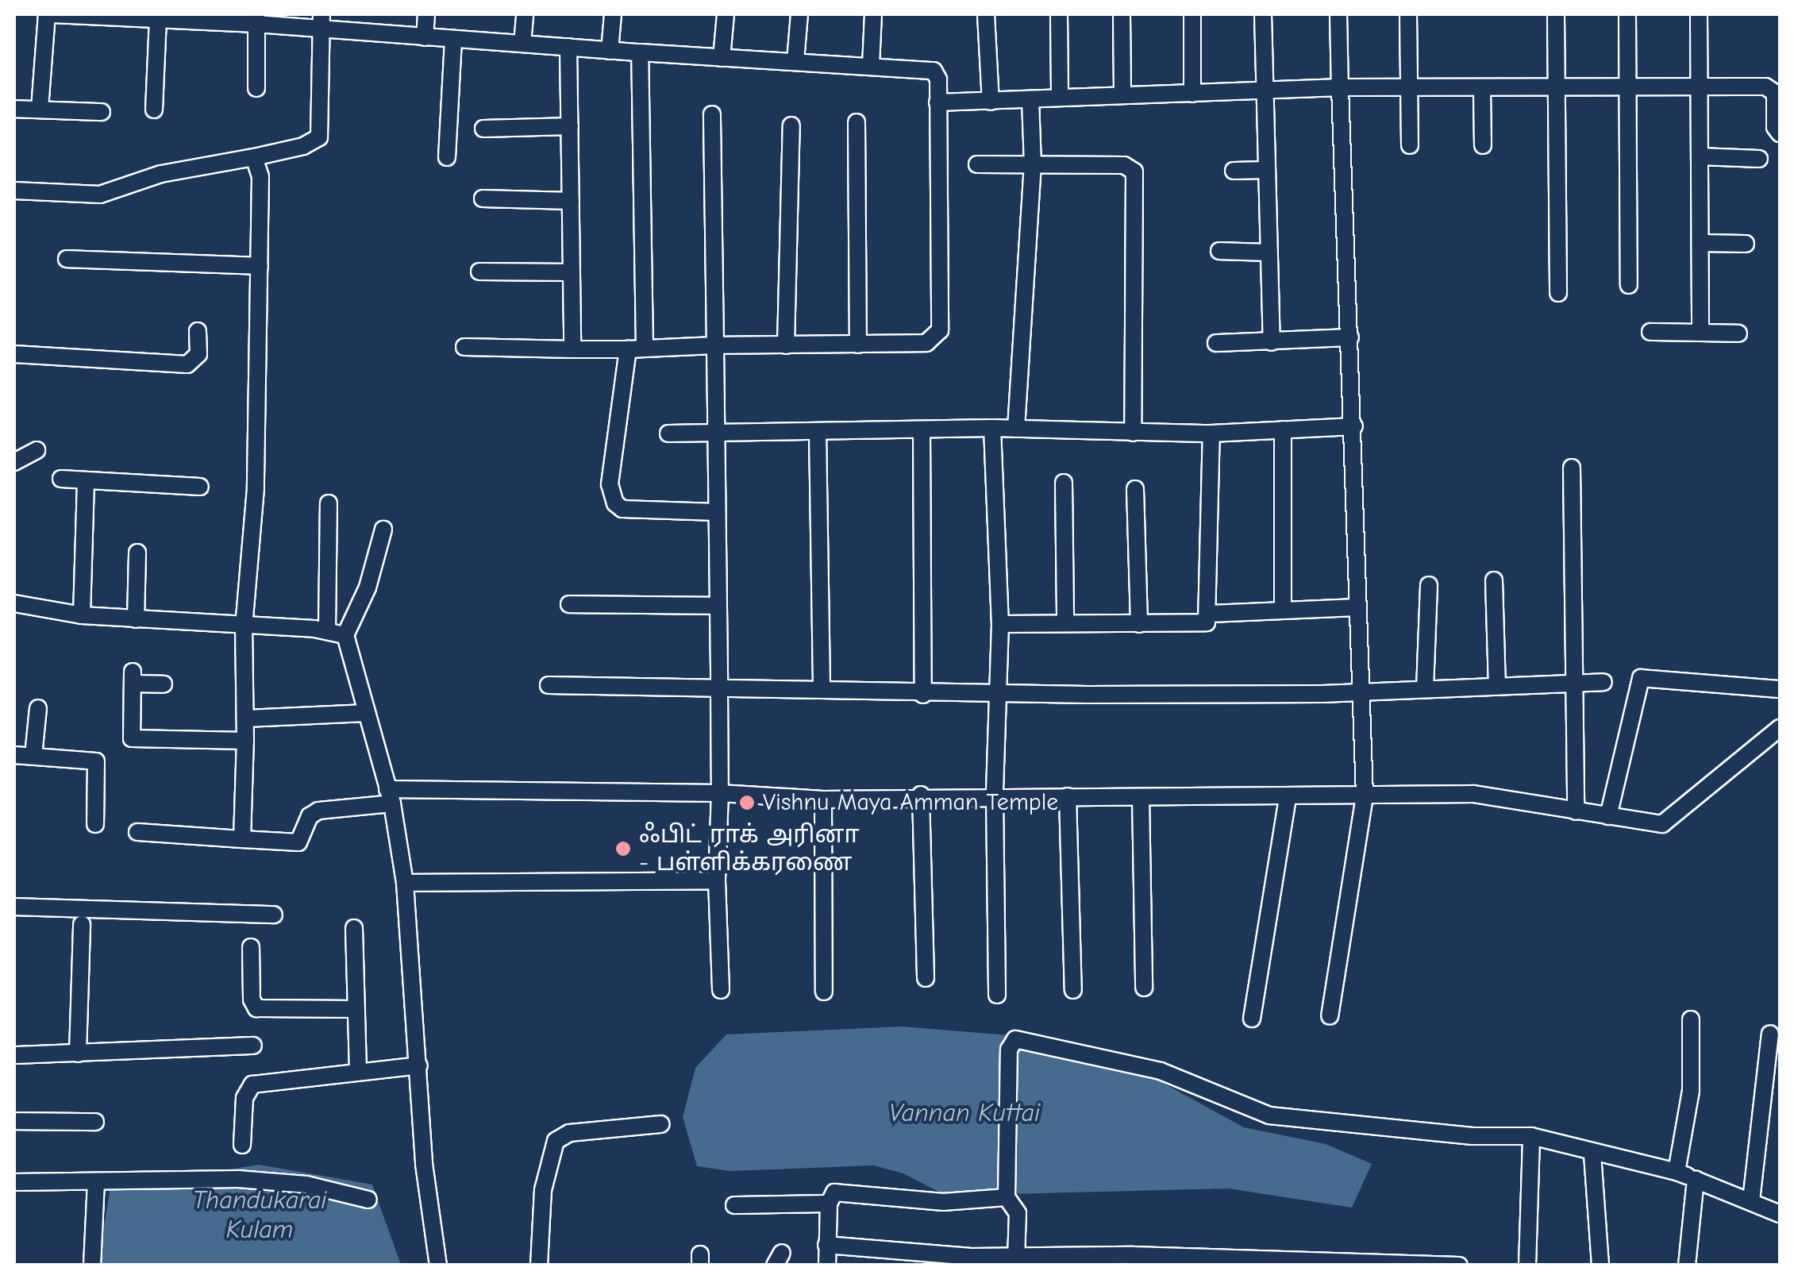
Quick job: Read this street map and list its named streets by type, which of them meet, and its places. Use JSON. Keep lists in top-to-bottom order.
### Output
{
  "water": ["Vannan Kuttai", "Thandukarai Kulam"],
  "places": ["Vishnu Maya Amman Temple", "ஃபிட் ராக் அரினா - பள்ளிக்கரணை"]
}
